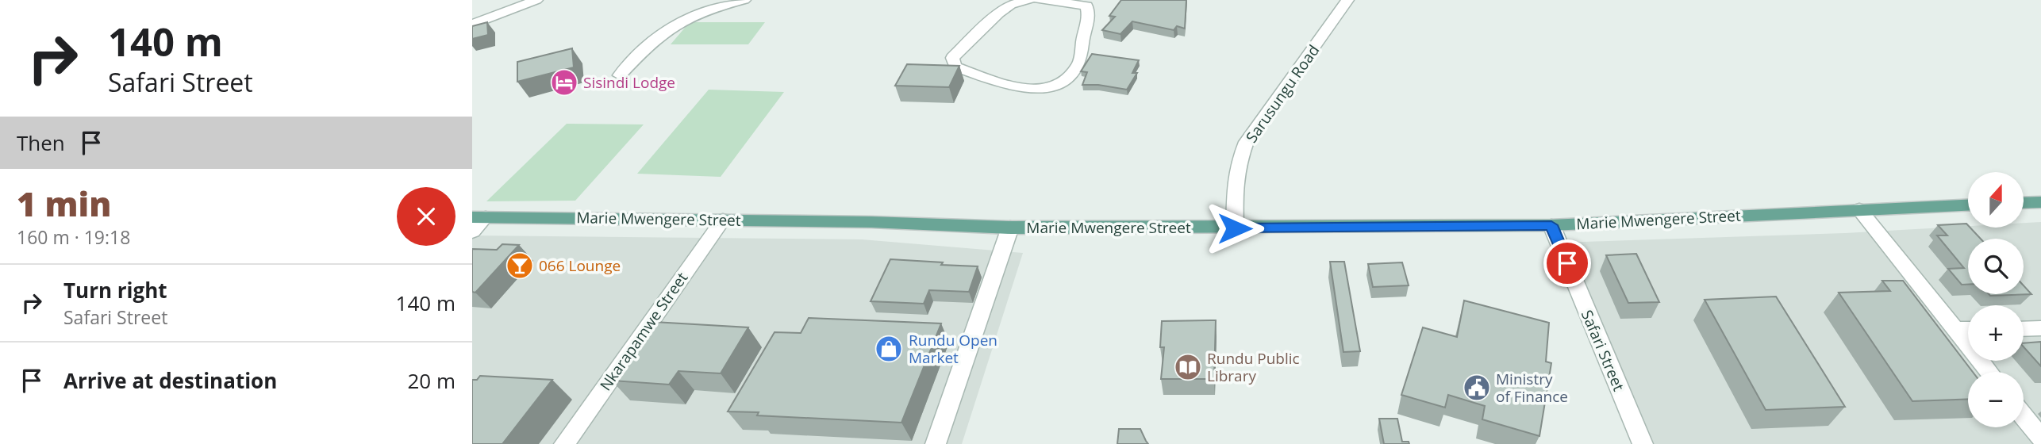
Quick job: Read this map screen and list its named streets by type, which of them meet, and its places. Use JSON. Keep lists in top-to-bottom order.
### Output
{
  "streets": {
    "main road": ["Marie Mwengere Street"],
    "street": ["Sarusungu Road", "Nkarapamwe Street", "Safari Street"]
  },
  "crossings": [
    ["Sarusungu Road", "Marie Mwengere Street"],
    ["Marie Mwengere Street", "Nkarapamwe Street"],
    ["Marie Mwengere Street", "Safari Street"]
  ],
  "places": {
    "hotel": ["Sisindi Lodge"],
    "bar": ["066 Lounge"],
    "shop": ["Rundu Open Market"],
    "library": ["Rundu Public Library"],
    "public building": ["Ministry of Finance"]
  },
  "north": "top",
  "page": {
    "turn": ["140 m", "Safari Street"],
    "then": "Then",
    "heading": ["1 min", "160 m · 19:18"],
    "map_buttons": ["+", "−"],
    "list": [
      {
        "name": "Turn right",
        "note": "Safari Street",
        "value": "140 m"
      },
      {
        "name": "Arrive at destination",
        "value": "20 m"
      }
    ]
  }
}
